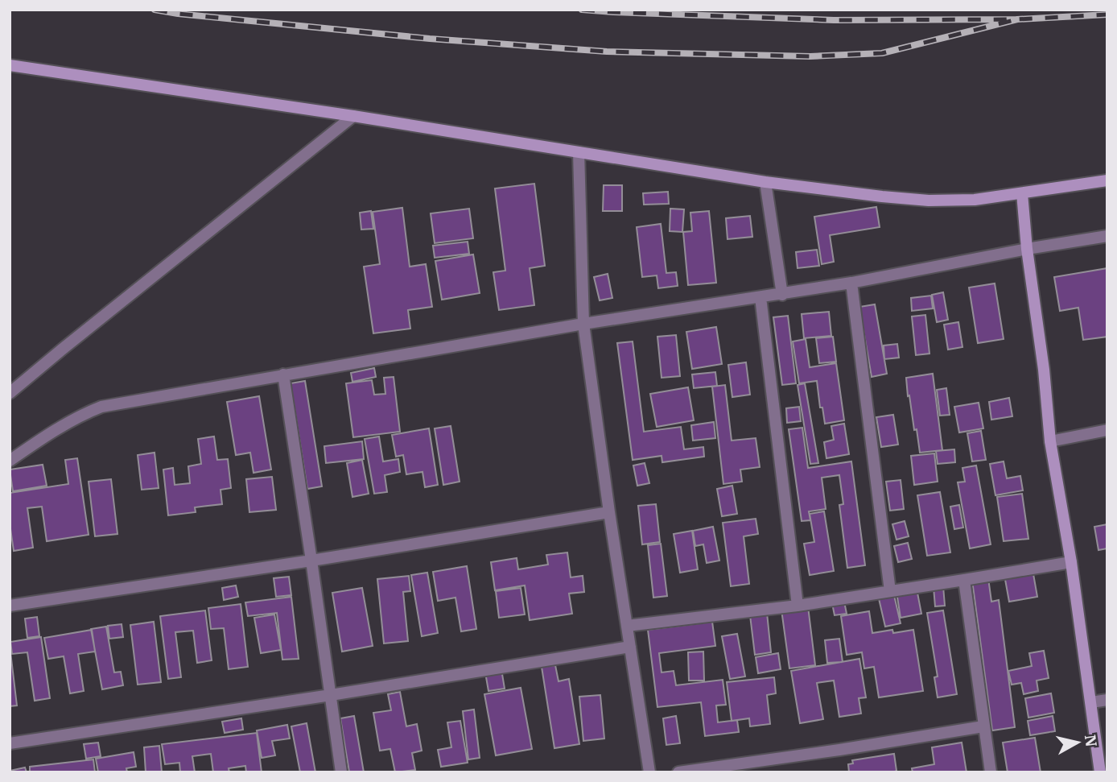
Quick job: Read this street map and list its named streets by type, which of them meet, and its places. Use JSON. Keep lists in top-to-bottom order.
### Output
{
  "north": "right"
}
